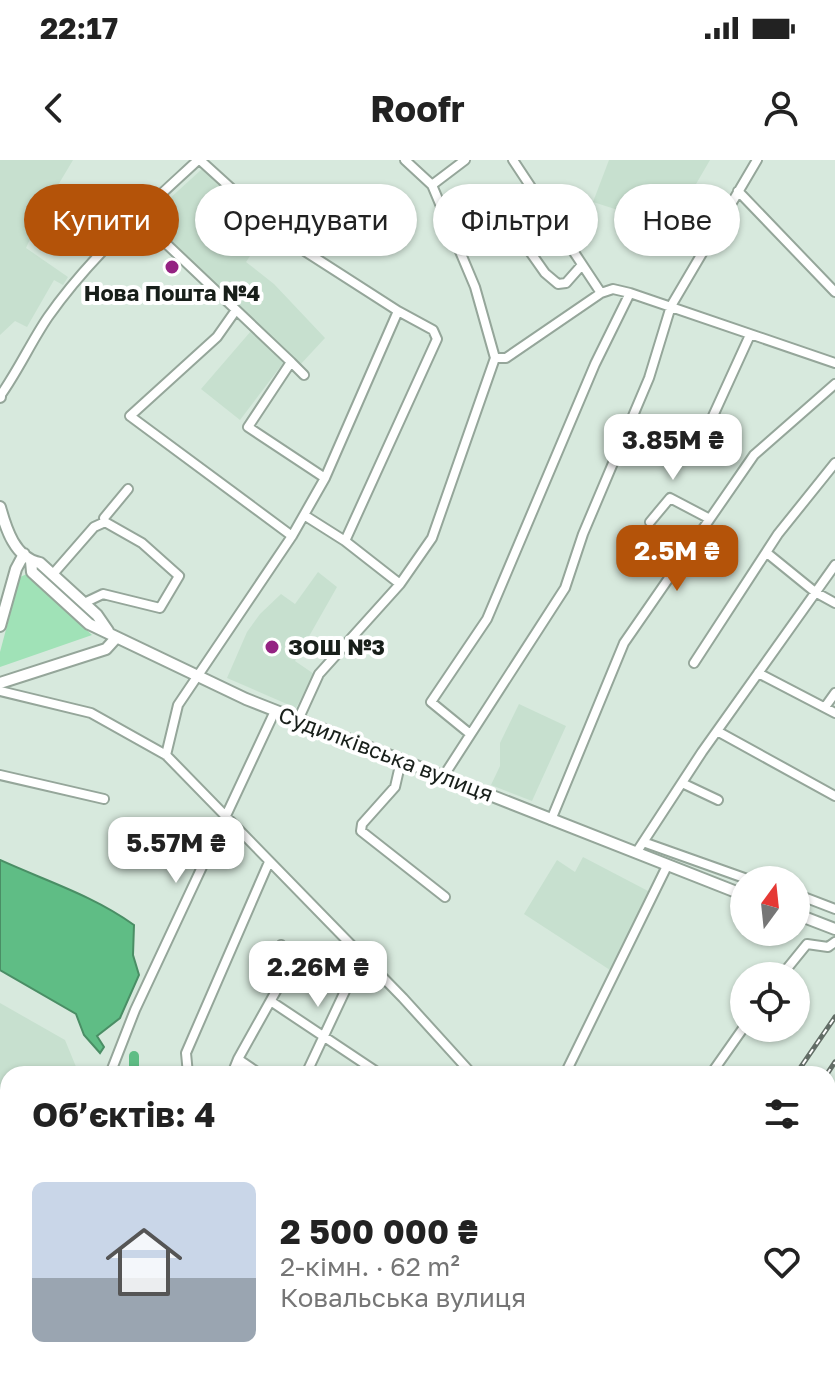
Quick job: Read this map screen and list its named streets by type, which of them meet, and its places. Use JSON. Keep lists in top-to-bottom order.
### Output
{
  "streets": {
    "main road": ["Судилківська вулиця"]
  },
  "places": ["Нова Пошта №4", "ЗОШ №3"],
  "north": "top",
  "page": {
    "status": "22:17",
    "header": "Roofr",
    "chip": [
      "Купити",
      "Орендувати",
      "Фільтри",
      "Нове"
    ],
    "price": [
      "3.85M ₴",
      "2.5M ₴",
      "5.57M ₴",
      "2.26M ₴"
    ],
    "heading": "Об’єктів: 4",
    "list": [
      {
        "name": "2 500 000 ₴",
        "note": "2-кімн. · 62 m² · Ковальська вулиця"
      }
    ]
  }
}
